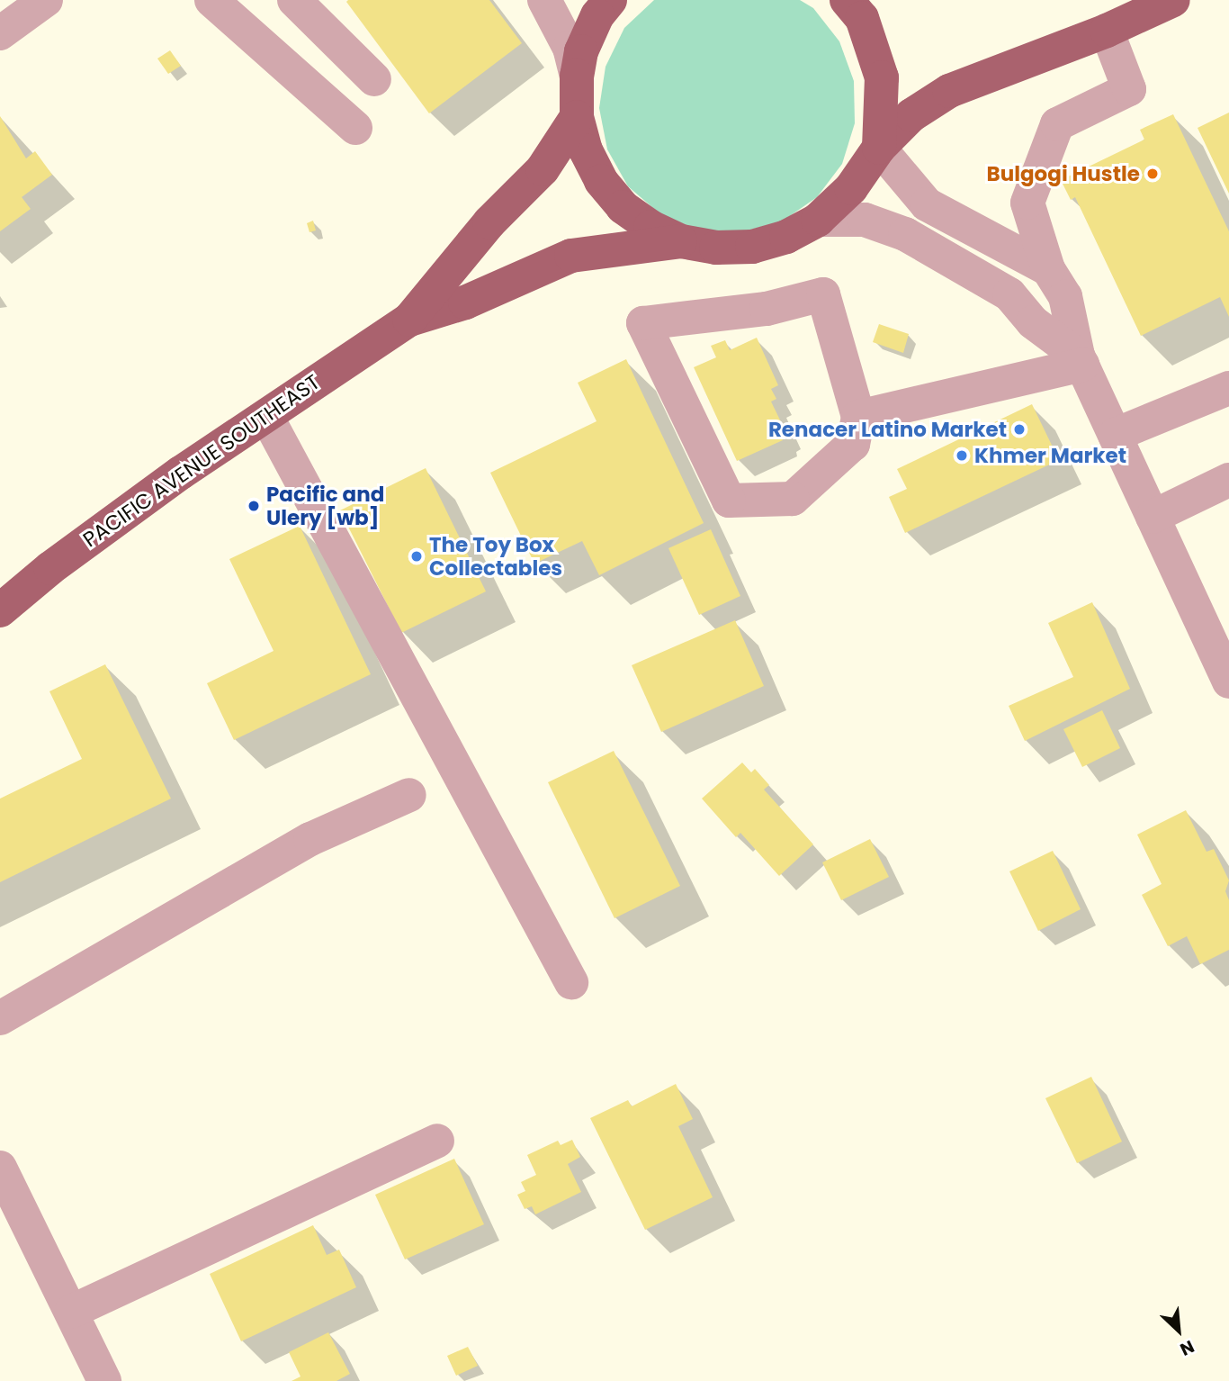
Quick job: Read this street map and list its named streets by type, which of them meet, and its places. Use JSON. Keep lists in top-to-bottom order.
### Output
{
  "streets": {
    "main road": ["PACIFIC AVENUE SOUTHEAST"]
  },
  "places": [
    "Bulgogi Hustle",
    "Renacer Latino Market",
    "Khmer Market",
    "Pacific and Ulery [wb]",
    "The Toy Box Collectables"
  ],
  "north": "bottom right"
}
